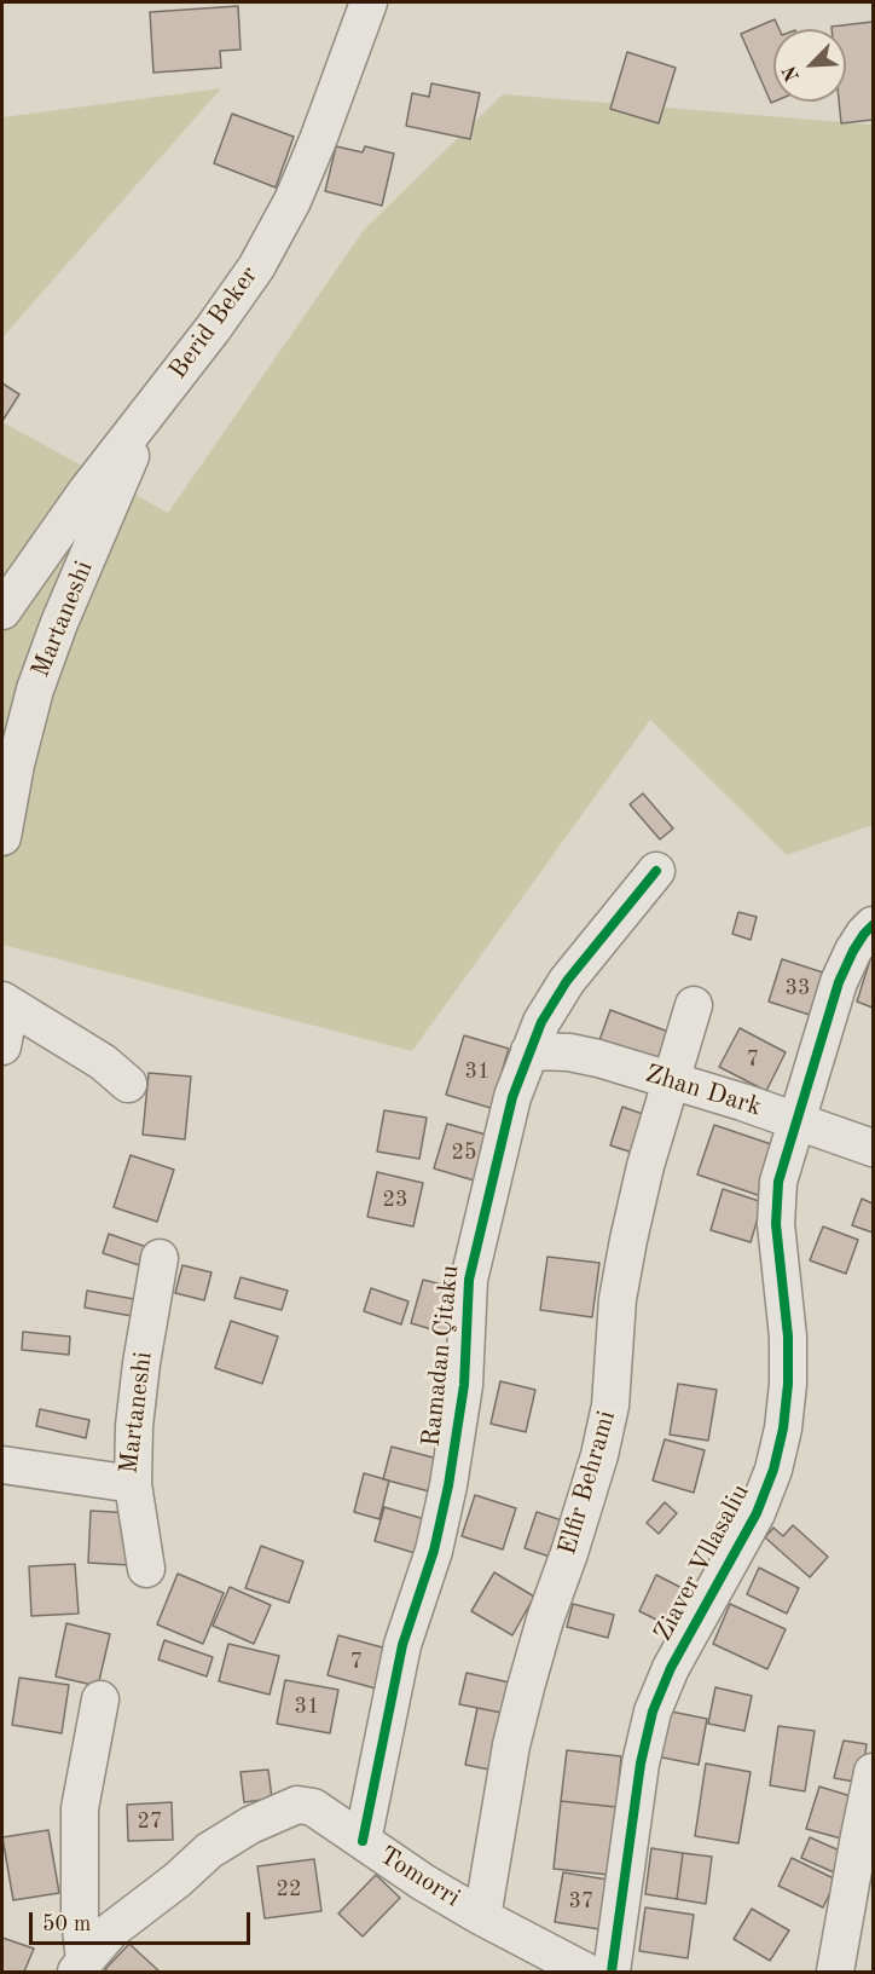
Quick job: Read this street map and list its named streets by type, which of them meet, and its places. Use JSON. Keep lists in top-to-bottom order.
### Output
{
  "streets": {
    "street": [
      "Berid Beker",
      "Martaneshi",
      "Zhan Dark",
      "Ramadan Çitaku",
      "Elfir Behrami",
      "Ziaver Vllasaliu",
      "Tomorri"
    ]
  },
  "crossings": [
    ["Berid Beker", "Martaneshi"],
    ["Zhan Dark", "Ramadan Çitaku"],
    ["Zhan Dark", "Elfir Behrami"],
    ["Zhan Dark", "Ziaver Vllasaliu"],
    ["Ramadan Çitaku", "Tomorri"],
    ["Elfir Behrami", "Tomorri"]
  ],
  "house_numbers": [
    "33",
    "7",
    "31",
    "25",
    "23",
    "7",
    "31",
    "27",
    "22",
    "37"
  ],
  "scale_bar": "50 m",
  "north": "bottom left"
}
